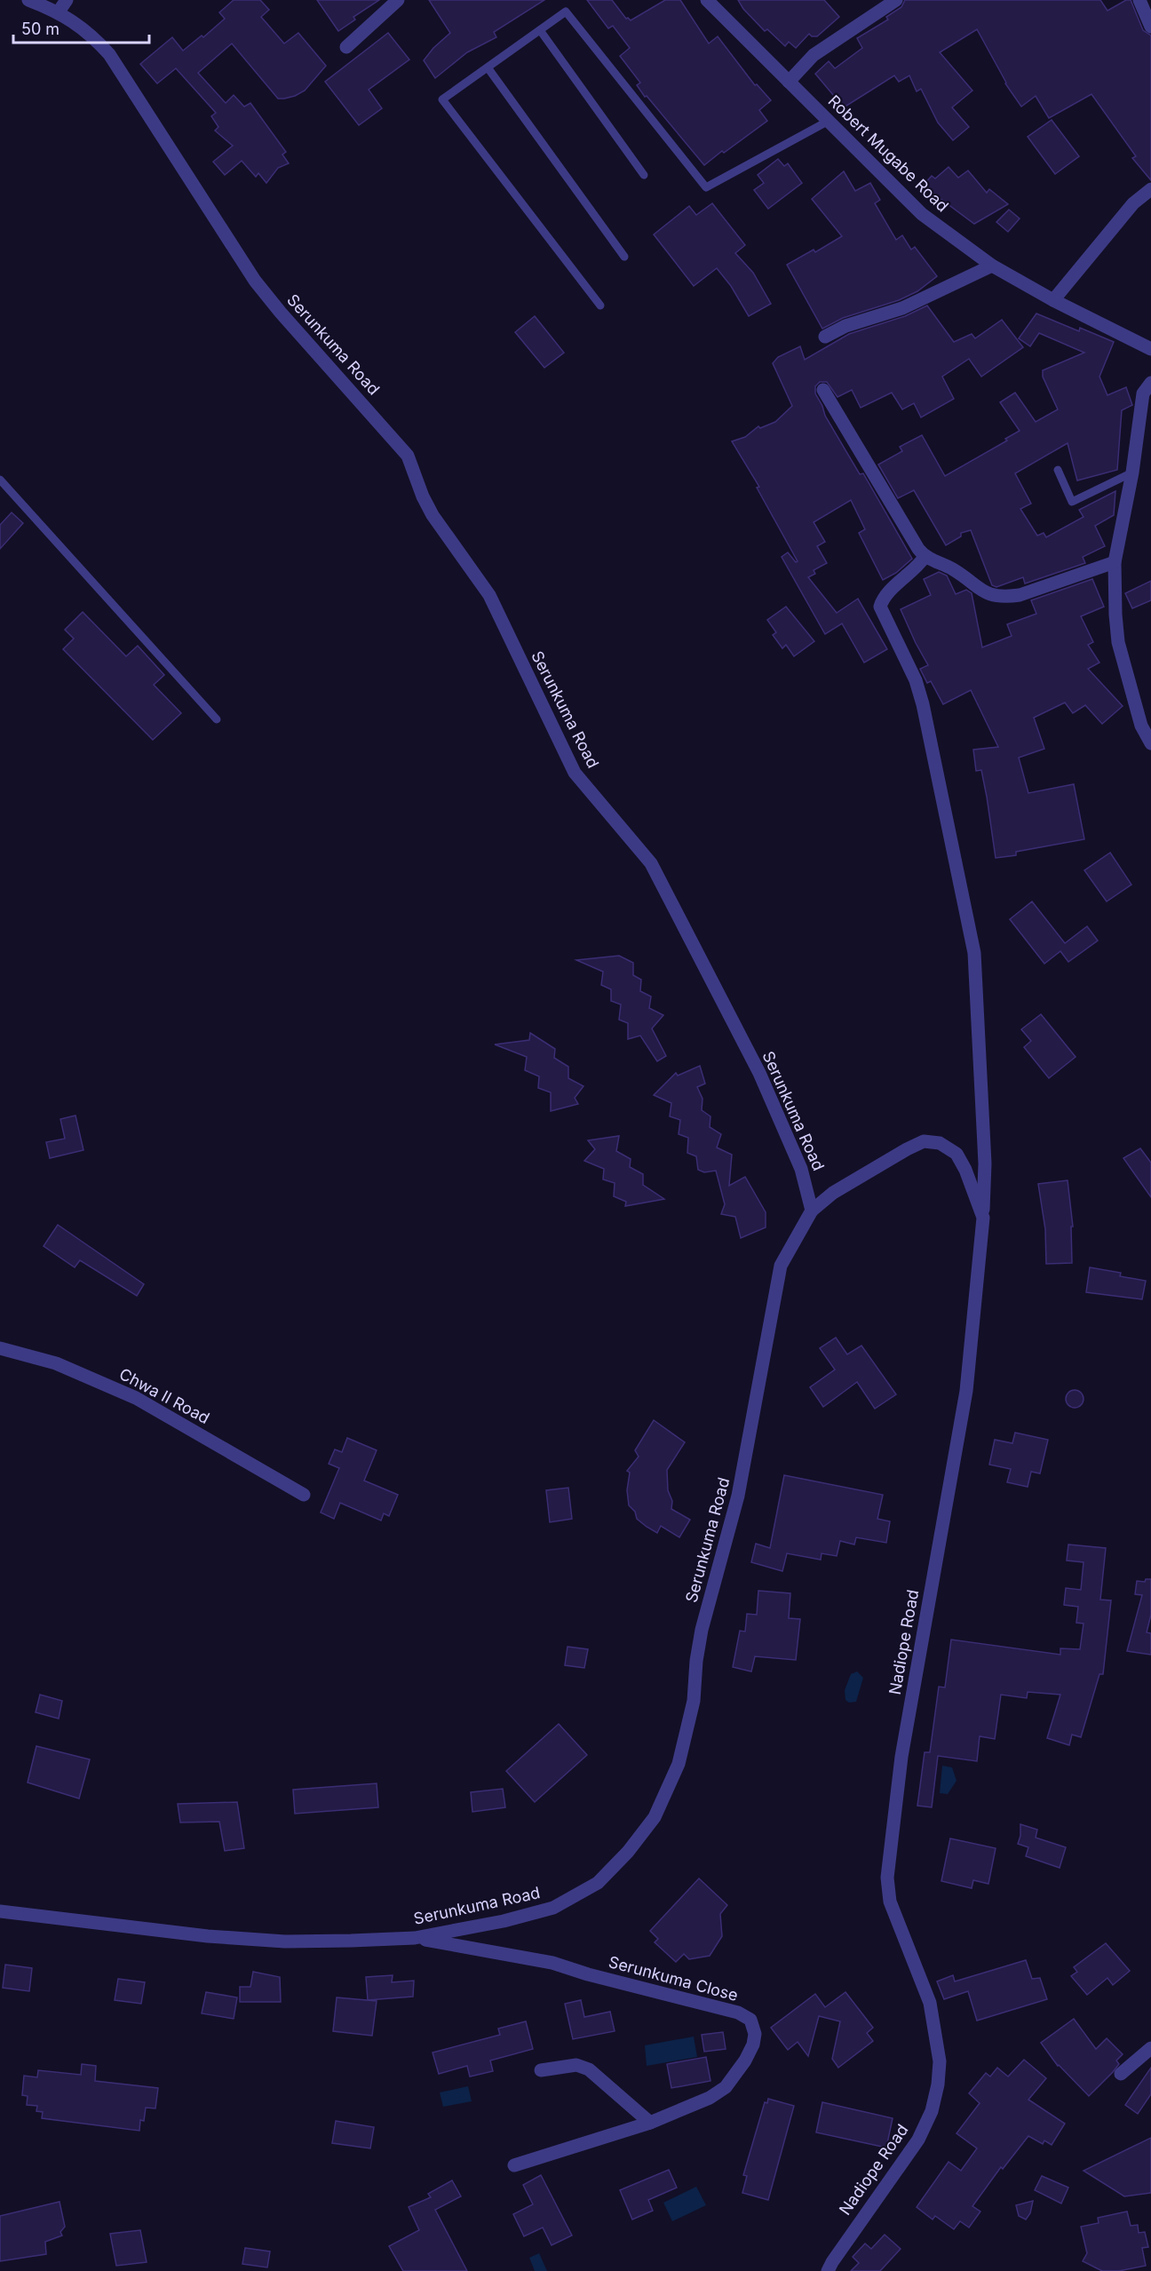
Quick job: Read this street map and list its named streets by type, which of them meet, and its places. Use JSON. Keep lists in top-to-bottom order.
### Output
{
  "streets": {
    "street": [
      "Robert Mugabe Road",
      "Serunkuma Road",
      "Chwa II Road",
      "Nadiope Road",
      "Serunkuma Close"
    ]
  },
  "crossings": [
    ["Serunkuma Road", "Nadiope Road"],
    ["Serunkuma Road", "Serunkuma Close"]
  ],
  "scale_bar": "50 m"
}
